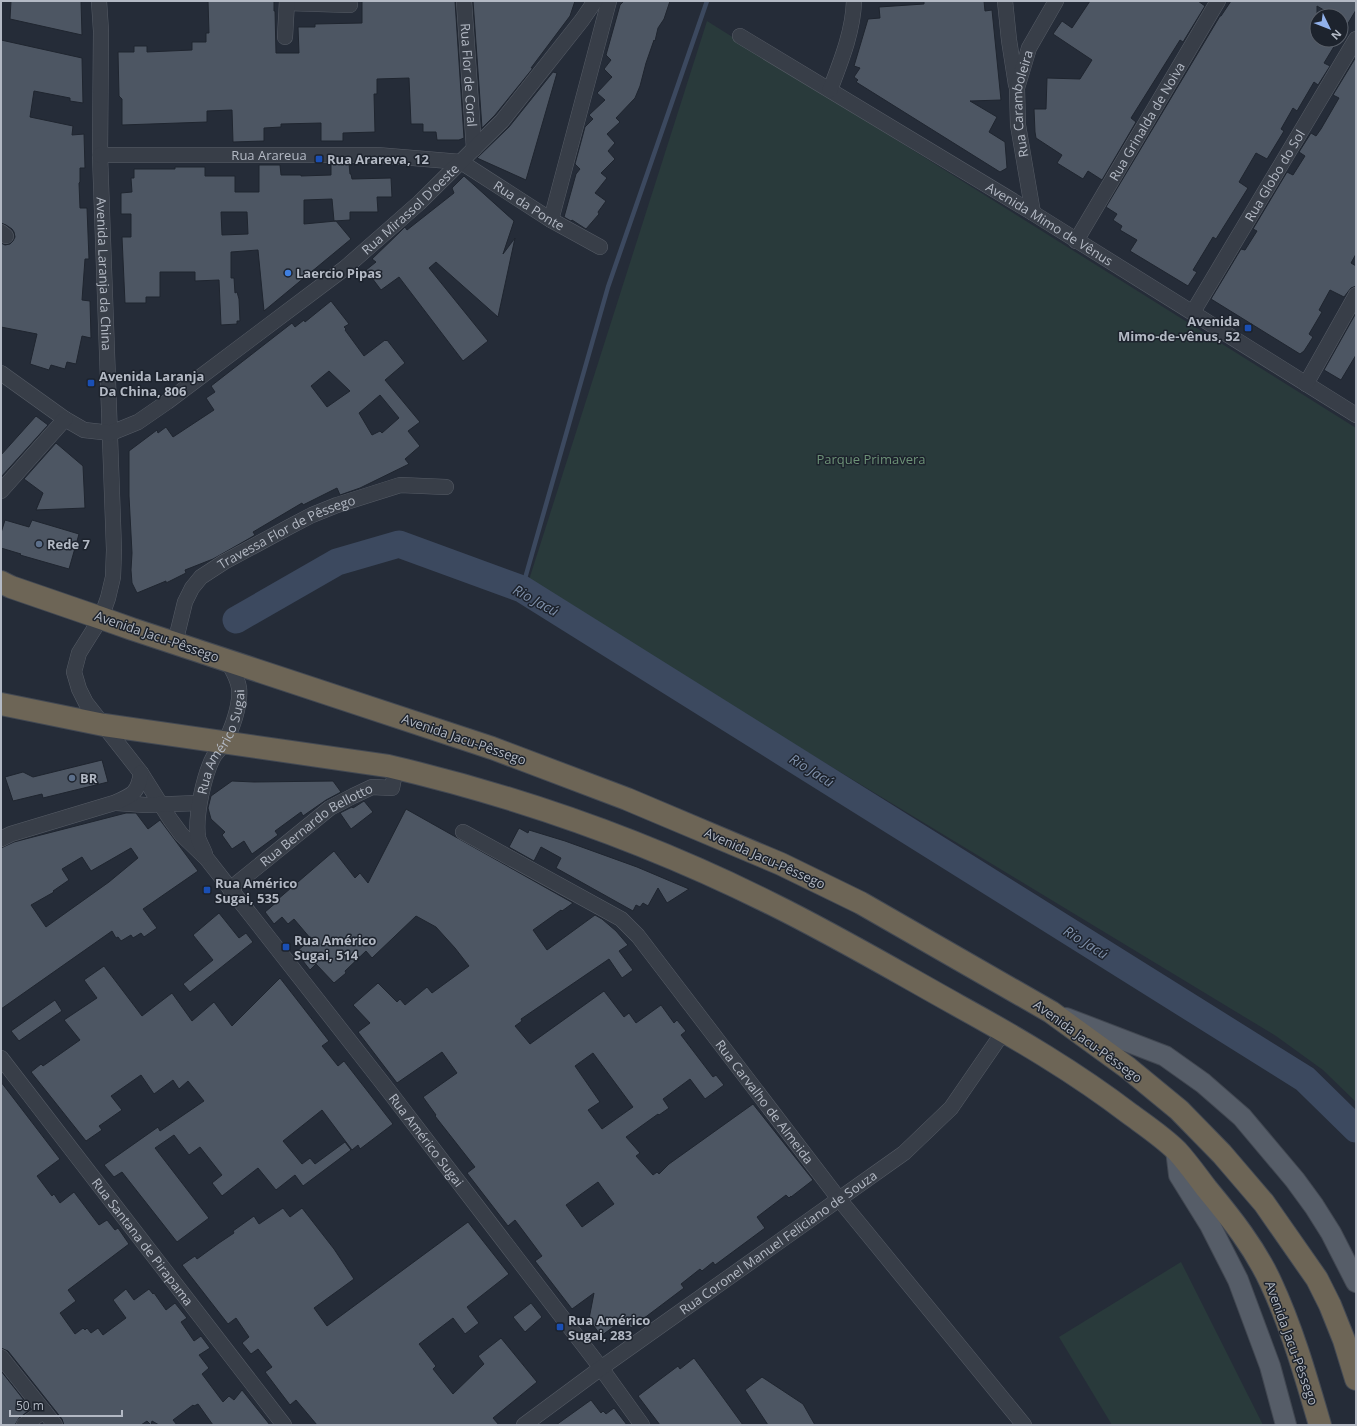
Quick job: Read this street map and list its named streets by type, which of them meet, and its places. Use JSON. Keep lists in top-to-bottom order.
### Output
{
  "streets": {
    "highway": ["Avenida Jacu-Pêssego"],
    "street": [
      "Rua Flor de Coral",
      "Rua Caramboleira",
      "Rua Grinalda de Noiva",
      "Rua Arareua",
      "Rua Globo do Sol",
      "Rua da Ponte",
      "Rua Mirassol D'oeste",
      "Avenida Mimo de Vênus",
      "Avenida Laranja da China",
      "Travessa Flor de Pêssego",
      "Rua Américo Sugai",
      "Rua Bernardo Bellotto",
      "Rua Carvalho de Almeida",
      "Rua Santana de Pirapama",
      "Rua Coronel Manuel Feliciano de Souza"
    ]
  },
  "crossings": [
    ["Rua Flor de Coral", "Rua Mirassol D'oeste"],
    ["Rua Caramboleira", "Avenida Mimo de Vênus"],
    ["Rua Grinalda de Noiva", "Avenida Mimo de Vênus"],
    ["Rua Arareua", "Rua da Ponte"],
    ["Rua Arareua", "Rua Mirassol D'oeste"],
    ["Rua Arareua", "Avenida Laranja da China"],
    ["Rua Globo do Sol", "Avenida Mimo de Vênus"],
    ["Rua da Ponte", "Rua Mirassol D'oeste"],
    ["Rua Mirassol D'oeste", "Avenida Laranja da China"],
    ["Avenida Laranja da China", "Avenida Jacu-Pêssego"],
    ["Avenida Laranja da China", "Rua Américo Sugai"],
    ["Travessa Flor de Pêssego", "Avenida Jacu-Pêssego"],
    ["Avenida Jacu-Pêssego", "Rua Américo Sugai"],
    ["Avenida Jacu-Pêssego", "Rua Bernardo Bellotto"],
    ["Avenida Jacu-Pêssego", "Rua Coronel Manuel Feliciano de Souza"],
    ["Rua Américo Sugai", "Rua Bernardo Bellotto"],
    ["Rua Américo Sugai", "Rua Coronel Manuel Feliciano de Souza"],
    ["Rua Carvalho de Almeida", "Rua Coronel Manuel Feliciano de Souza"]
  ],
  "water": ["Rio Jacú"],
  "parks": ["Parque Primavera"],
  "places": {
    "transit": [
      "Rua Arareva, 12",
      "Avenida Mimo-de-vênus, 52",
      "Avenida Laranja Da China, 806",
      "Rua Américo Sugai, 535",
      "Rua Américo Sugai, 514",
      "Rua Américo Sugai, 283"
    ],
    "other": ["Laercio Pipas", "Rede 7", "BR"]
  },
  "scale_bar": "50 m",
  "north": "bottom right"
}
